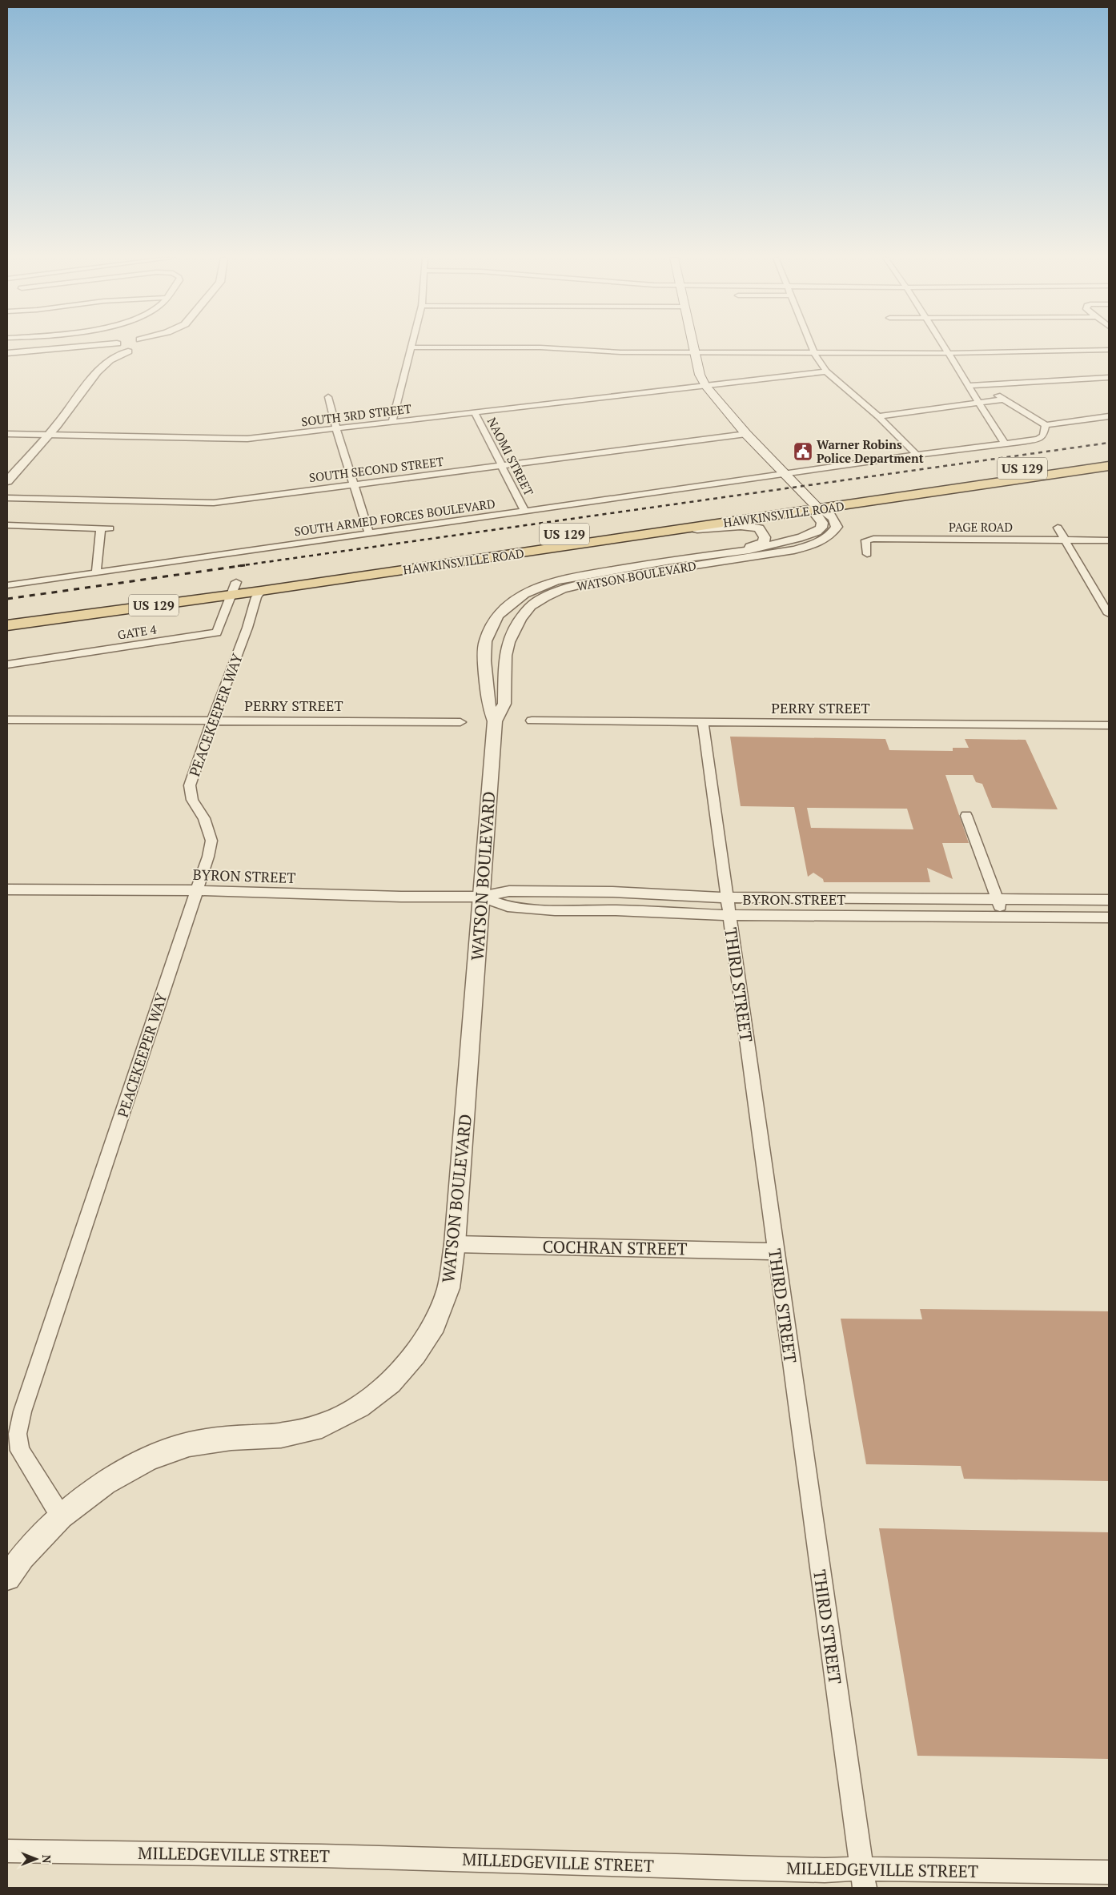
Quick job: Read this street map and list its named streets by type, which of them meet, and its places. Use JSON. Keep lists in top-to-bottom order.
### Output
{
  "streets": {
    "main road": ["US 129", "HAWKINSVILLE ROAD", "WATSON BOULEVARD"],
    "street": [
      "SOUTH 3RD STREET",
      "NAOMI STREET",
      "SOUTH SECOND STREET",
      "SOUTH ARMED FORCES BOULEVARD",
      "PAGE ROAD",
      "GATE 4",
      "PERRY STREET",
      "PEACEKEEPER WAY",
      "BYRON STREET",
      "THIRD STREET",
      "COCHRAN STREET",
      "MILLEDGEVILLE STREET"
    ]
  },
  "crossings": [
    ["SOUTH 3RD STREET", "NAOMI STREET"],
    ["SOUTH 3RD STREET", "WATSON BOULEVARD"],
    ["NAOMI STREET", "SOUTH SECOND STREET"],
    ["NAOMI STREET", "SOUTH ARMED FORCES BOULEVARD"],
    ["SOUTH SECOND STREET", "WATSON BOULEVARD"],
    ["HAWKINSVILLE ROAD", "WATSON BOULEVARD"],
    ["HAWKINSVILLE ROAD", "GATE 4"],
    ["HAWKINSVILLE ROAD", "PEACEKEEPER WAY"],
    ["SOUTH ARMED FORCES BOULEVARD", "WATSON BOULEVARD"],
    ["WATSON BOULEVARD", "PEACEKEEPER WAY"],
    ["WATSON BOULEVARD", "BYRON STREET"],
    ["WATSON BOULEVARD", "COCHRAN STREET"],
    ["PERRY STREET", "PEACEKEEPER WAY"],
    ["PERRY STREET", "THIRD STREET"],
    ["PEACEKEEPER WAY", "BYRON STREET"],
    ["BYRON STREET", "THIRD STREET"],
    ["THIRD STREET", "COCHRAN STREET"],
    ["THIRD STREET", "MILLEDGEVILLE STREET"]
  ],
  "places": {
    "public building": ["Warner Robins Police Department"]
  },
  "north": "right"
}
